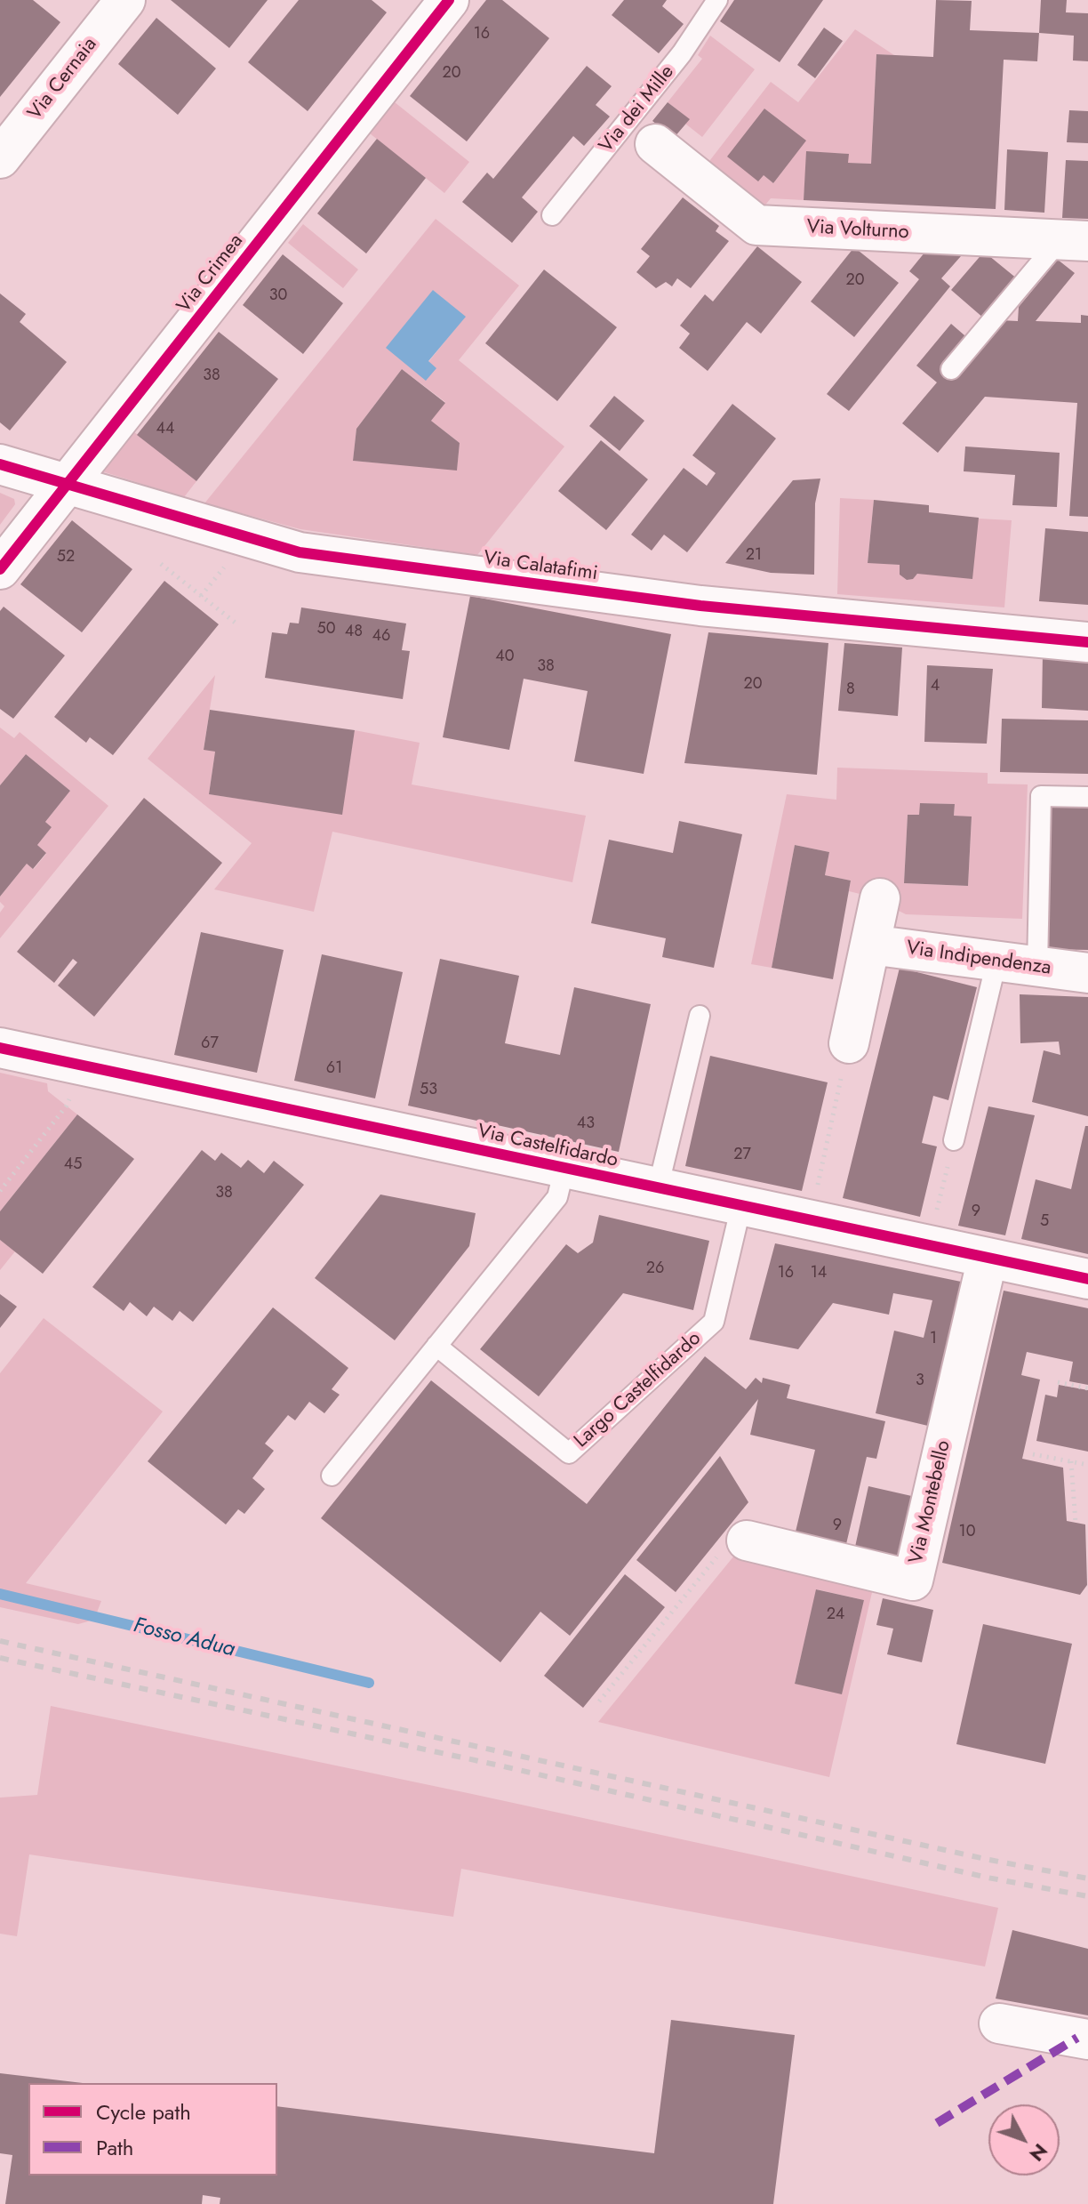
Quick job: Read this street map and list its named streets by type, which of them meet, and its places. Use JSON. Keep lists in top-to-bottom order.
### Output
{
  "streets": {
    "street": [
      "Via Cernaia",
      "Via Volturno",
      "Via Crimea",
      "Via Calatafimi",
      "Via Indipendenza",
      "Via Castelfidardo",
      "Via Montebello"
    ],
    "lane": ["Via dei Mille", "Largo Castelfidardo"]
  },
  "crossings": [
    ["Via Crimea", "Via Calatafimi"],
    ["Via Castelfidardo", "Largo Castelfidardo"],
    ["Via Castelfidardo", "Via Montebello"]
  ],
  "water": ["Fosso Adua"],
  "house_numbers": [
    "16",
    "20",
    "20",
    "30",
    "38",
    "44",
    "21",
    "52",
    "50",
    "48",
    "46",
    "40",
    "38",
    "20",
    "4",
    "8",
    "67",
    "61",
    "53",
    "43",
    "27",
    "45",
    "38",
    "9",
    "5",
    "26",
    "16",
    "14",
    "1",
    "3",
    "9",
    "10",
    "24"
  ],
  "legend": ["Cycle path", "Path"],
  "north": "bottom right"
}
